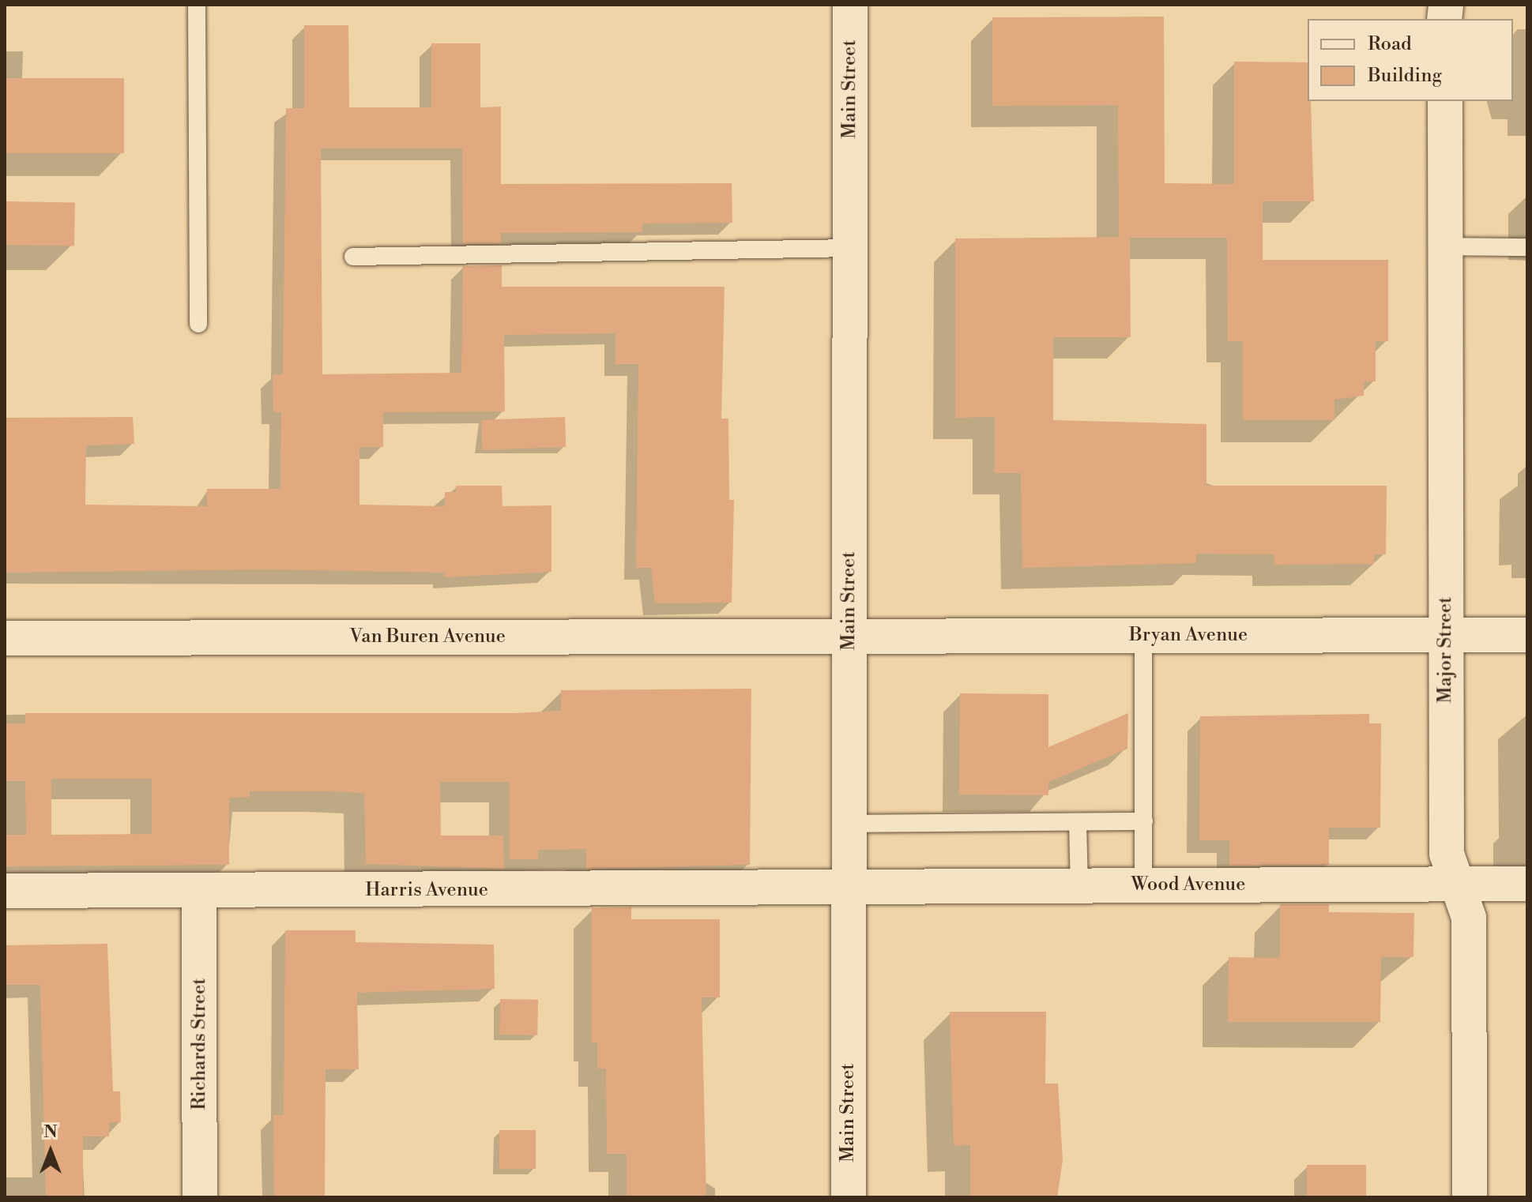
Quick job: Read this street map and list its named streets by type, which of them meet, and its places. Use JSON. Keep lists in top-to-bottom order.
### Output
{
  "streets": {
    "street": [
      "Main Street",
      "Bryan Avenue",
      "Van Buren Avenue",
      "Major Street",
      "Wood Avenue",
      "Harris Avenue",
      "Richards Street"
    ]
  },
  "crossings": [
    ["Main Street", "Bryan Avenue"],
    ["Main Street", "Van Buren Avenue"],
    ["Main Street", "Wood Avenue"],
    ["Main Street", "Harris Avenue"],
    ["Bryan Avenue", "Van Buren Avenue"],
    ["Bryan Avenue", "Major Street"],
    ["Major Street", "Wood Avenue"],
    ["Wood Avenue", "Harris Avenue"],
    ["Harris Avenue", "Richards Street"]
  ],
  "legend": ["Road", "Building"],
  "north": "top"
}
